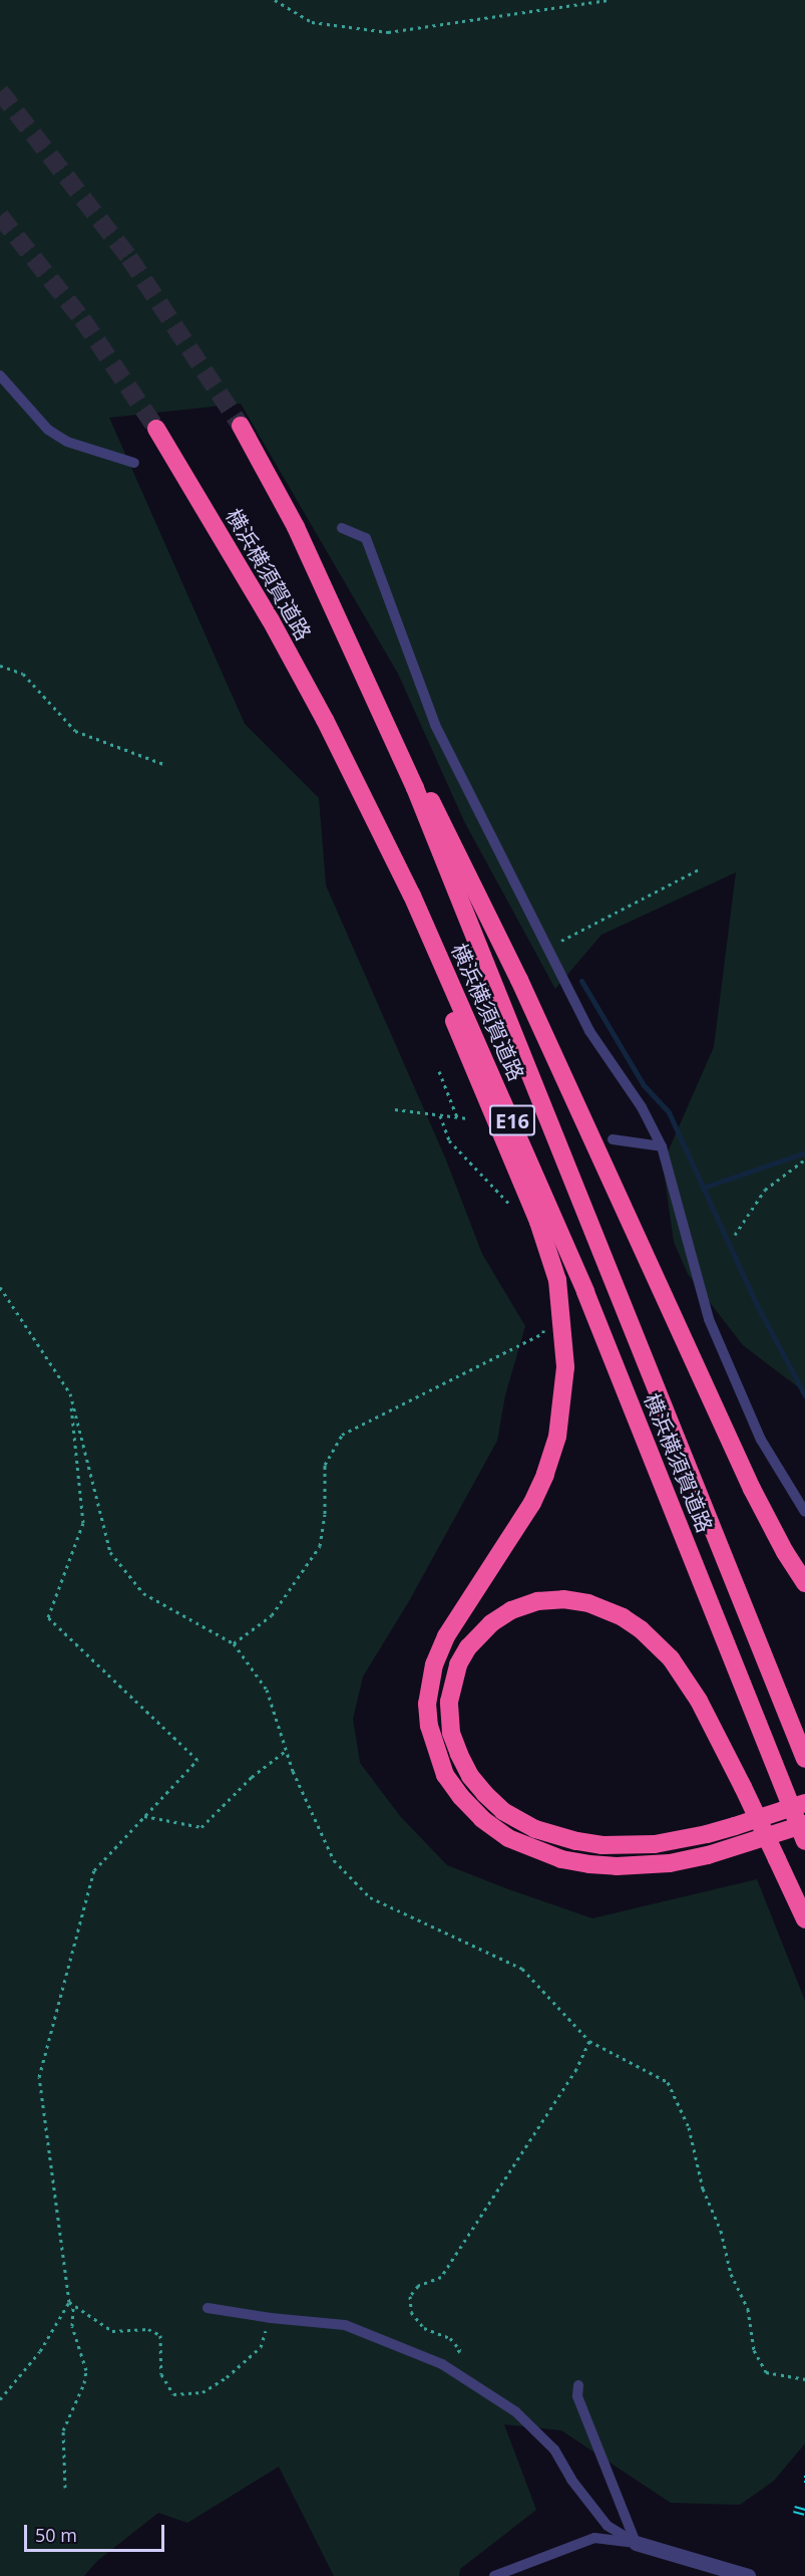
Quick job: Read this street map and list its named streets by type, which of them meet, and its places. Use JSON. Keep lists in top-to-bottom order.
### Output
{
  "streets": {
    "highway": ["横浜横須賀道路", "E16"]
  },
  "scale_bar": "50 m"
}
